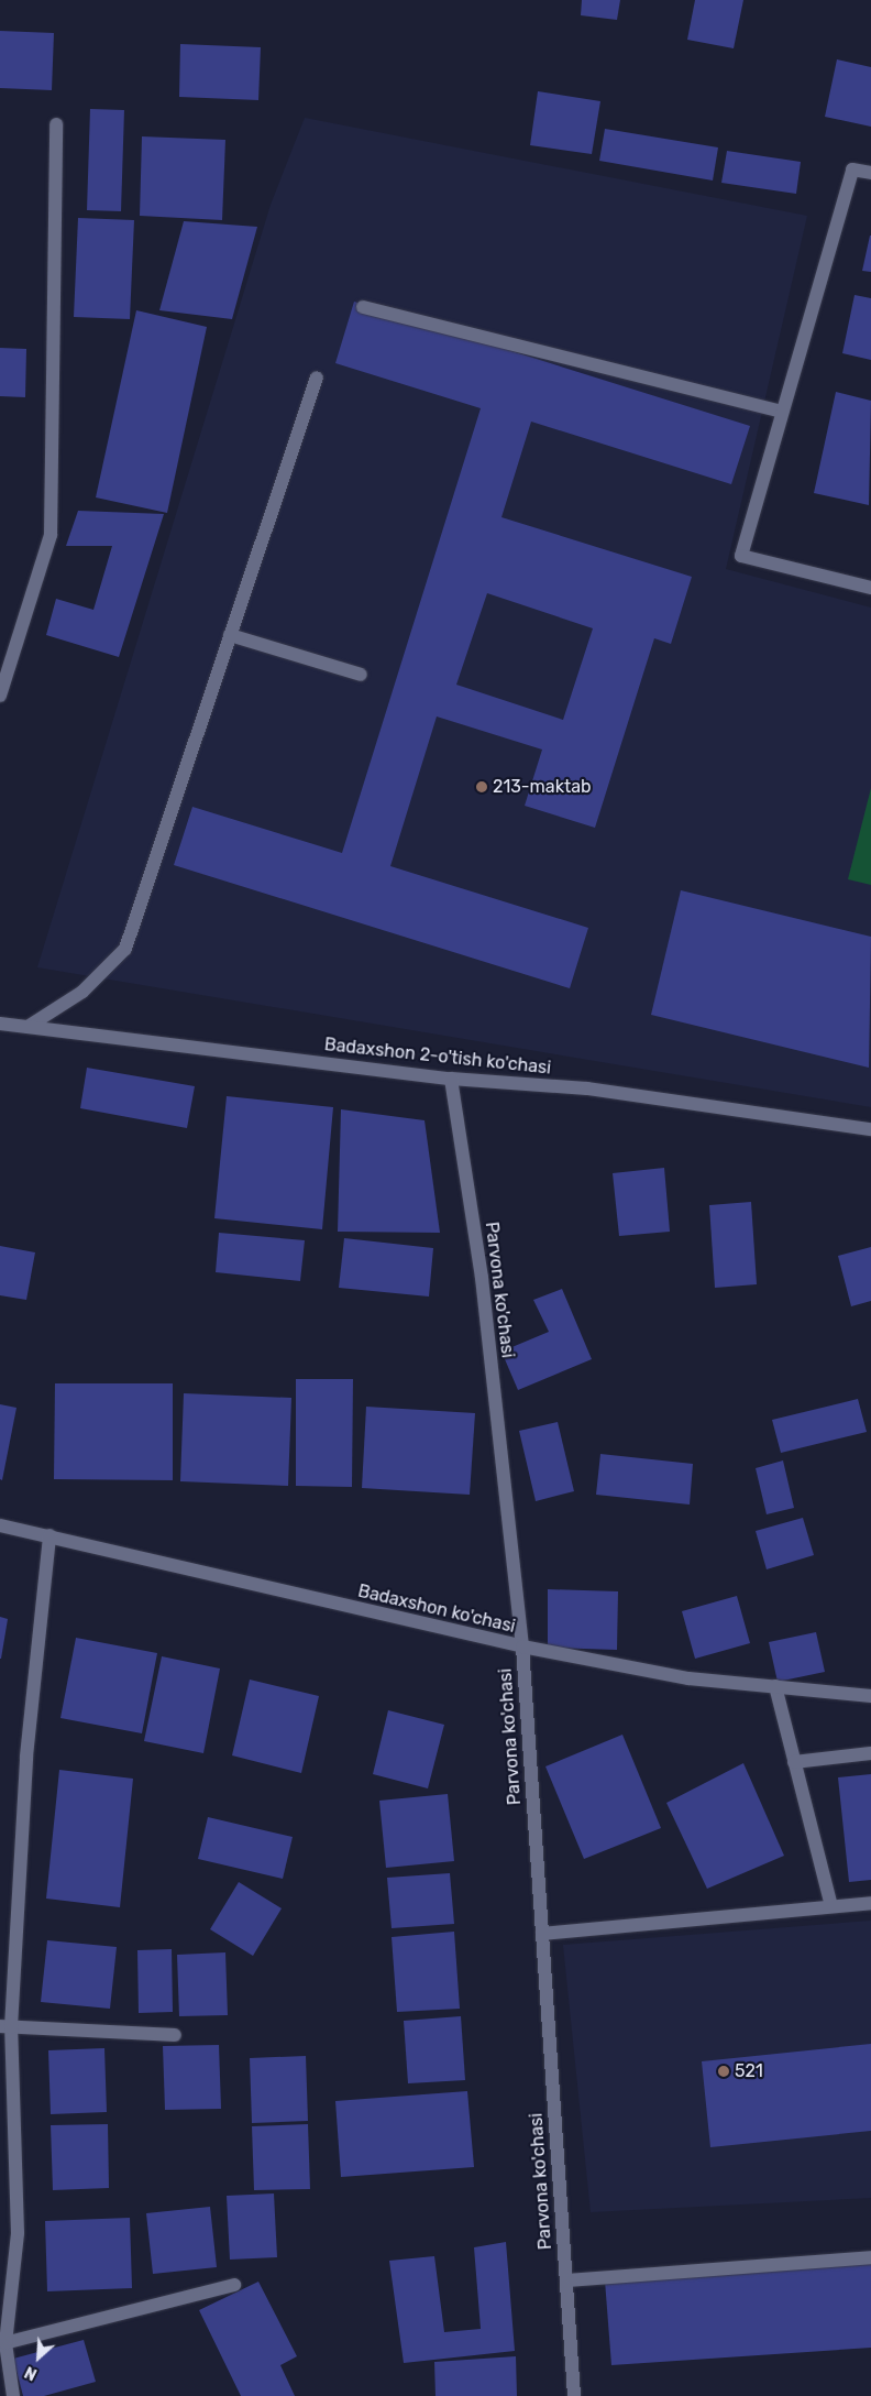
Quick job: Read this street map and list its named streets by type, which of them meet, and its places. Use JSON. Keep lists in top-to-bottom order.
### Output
{
  "streets": {
    "street": ["Badaxshon 2-o'tish ko'chasi", "Parvona ko'chasi", "Badaxshon ko'chasi"]
  },
  "crossings": [
    ["Badaxshon 2-o'tish ko'chasi", "Parvona ko'chasi"],
    ["Parvona ko'chasi", "Badaxshon ko'chasi"]
  ],
  "places": ["213-maktab", "521"],
  "north": "bottom left"
}
